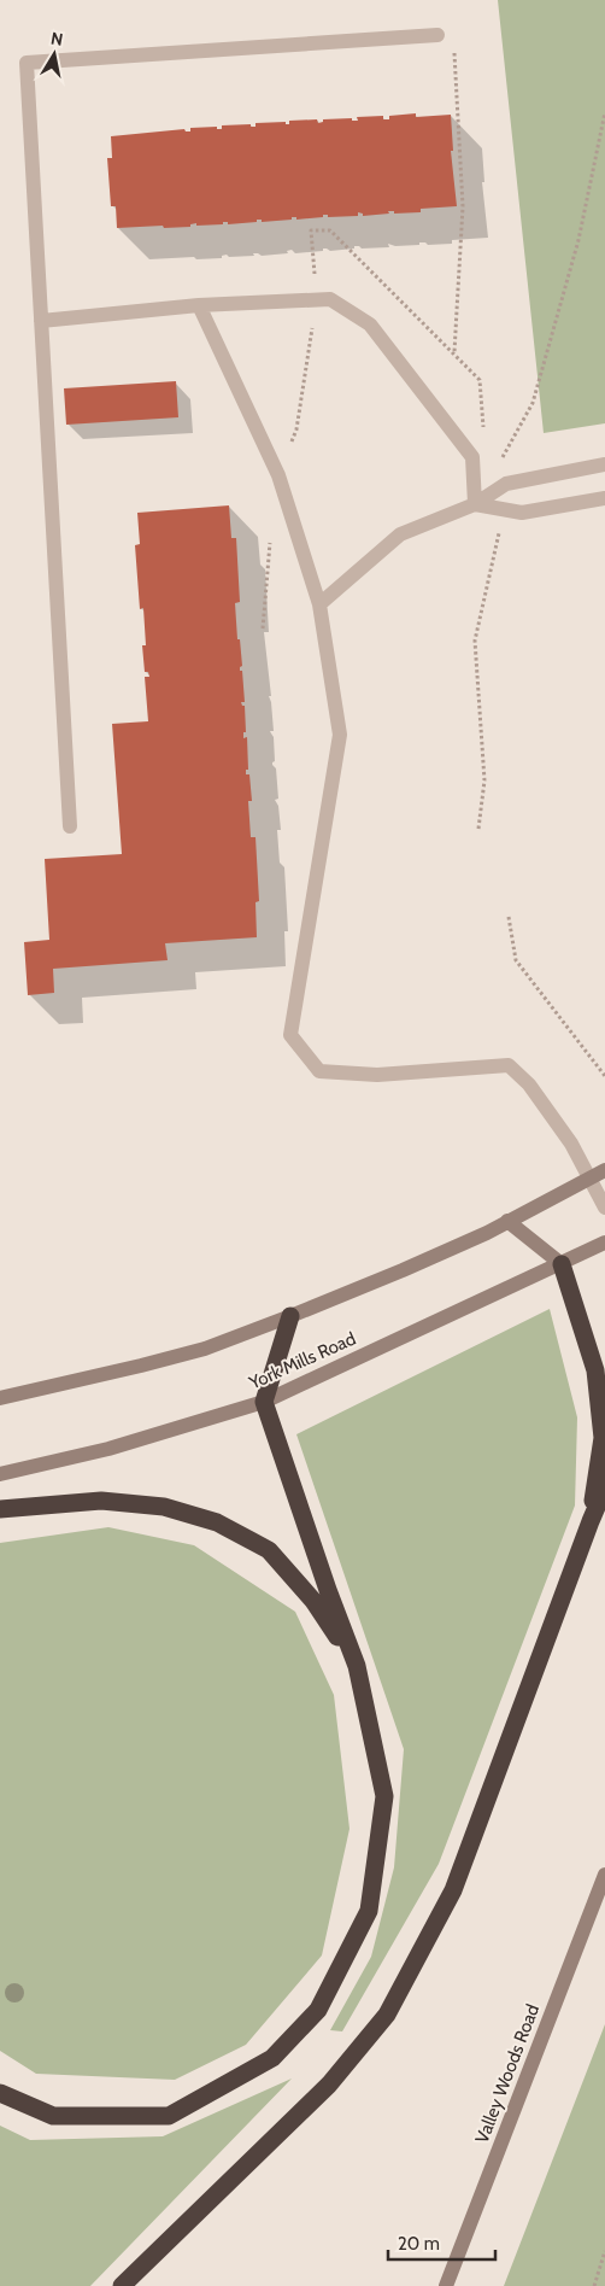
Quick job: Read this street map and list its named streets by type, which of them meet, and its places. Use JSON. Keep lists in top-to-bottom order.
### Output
{
  "streets": {
    "main road": ["York Mills Road", "Valley Woods Road"]
  },
  "scale_bar": "20 m",
  "north": "top"
}
